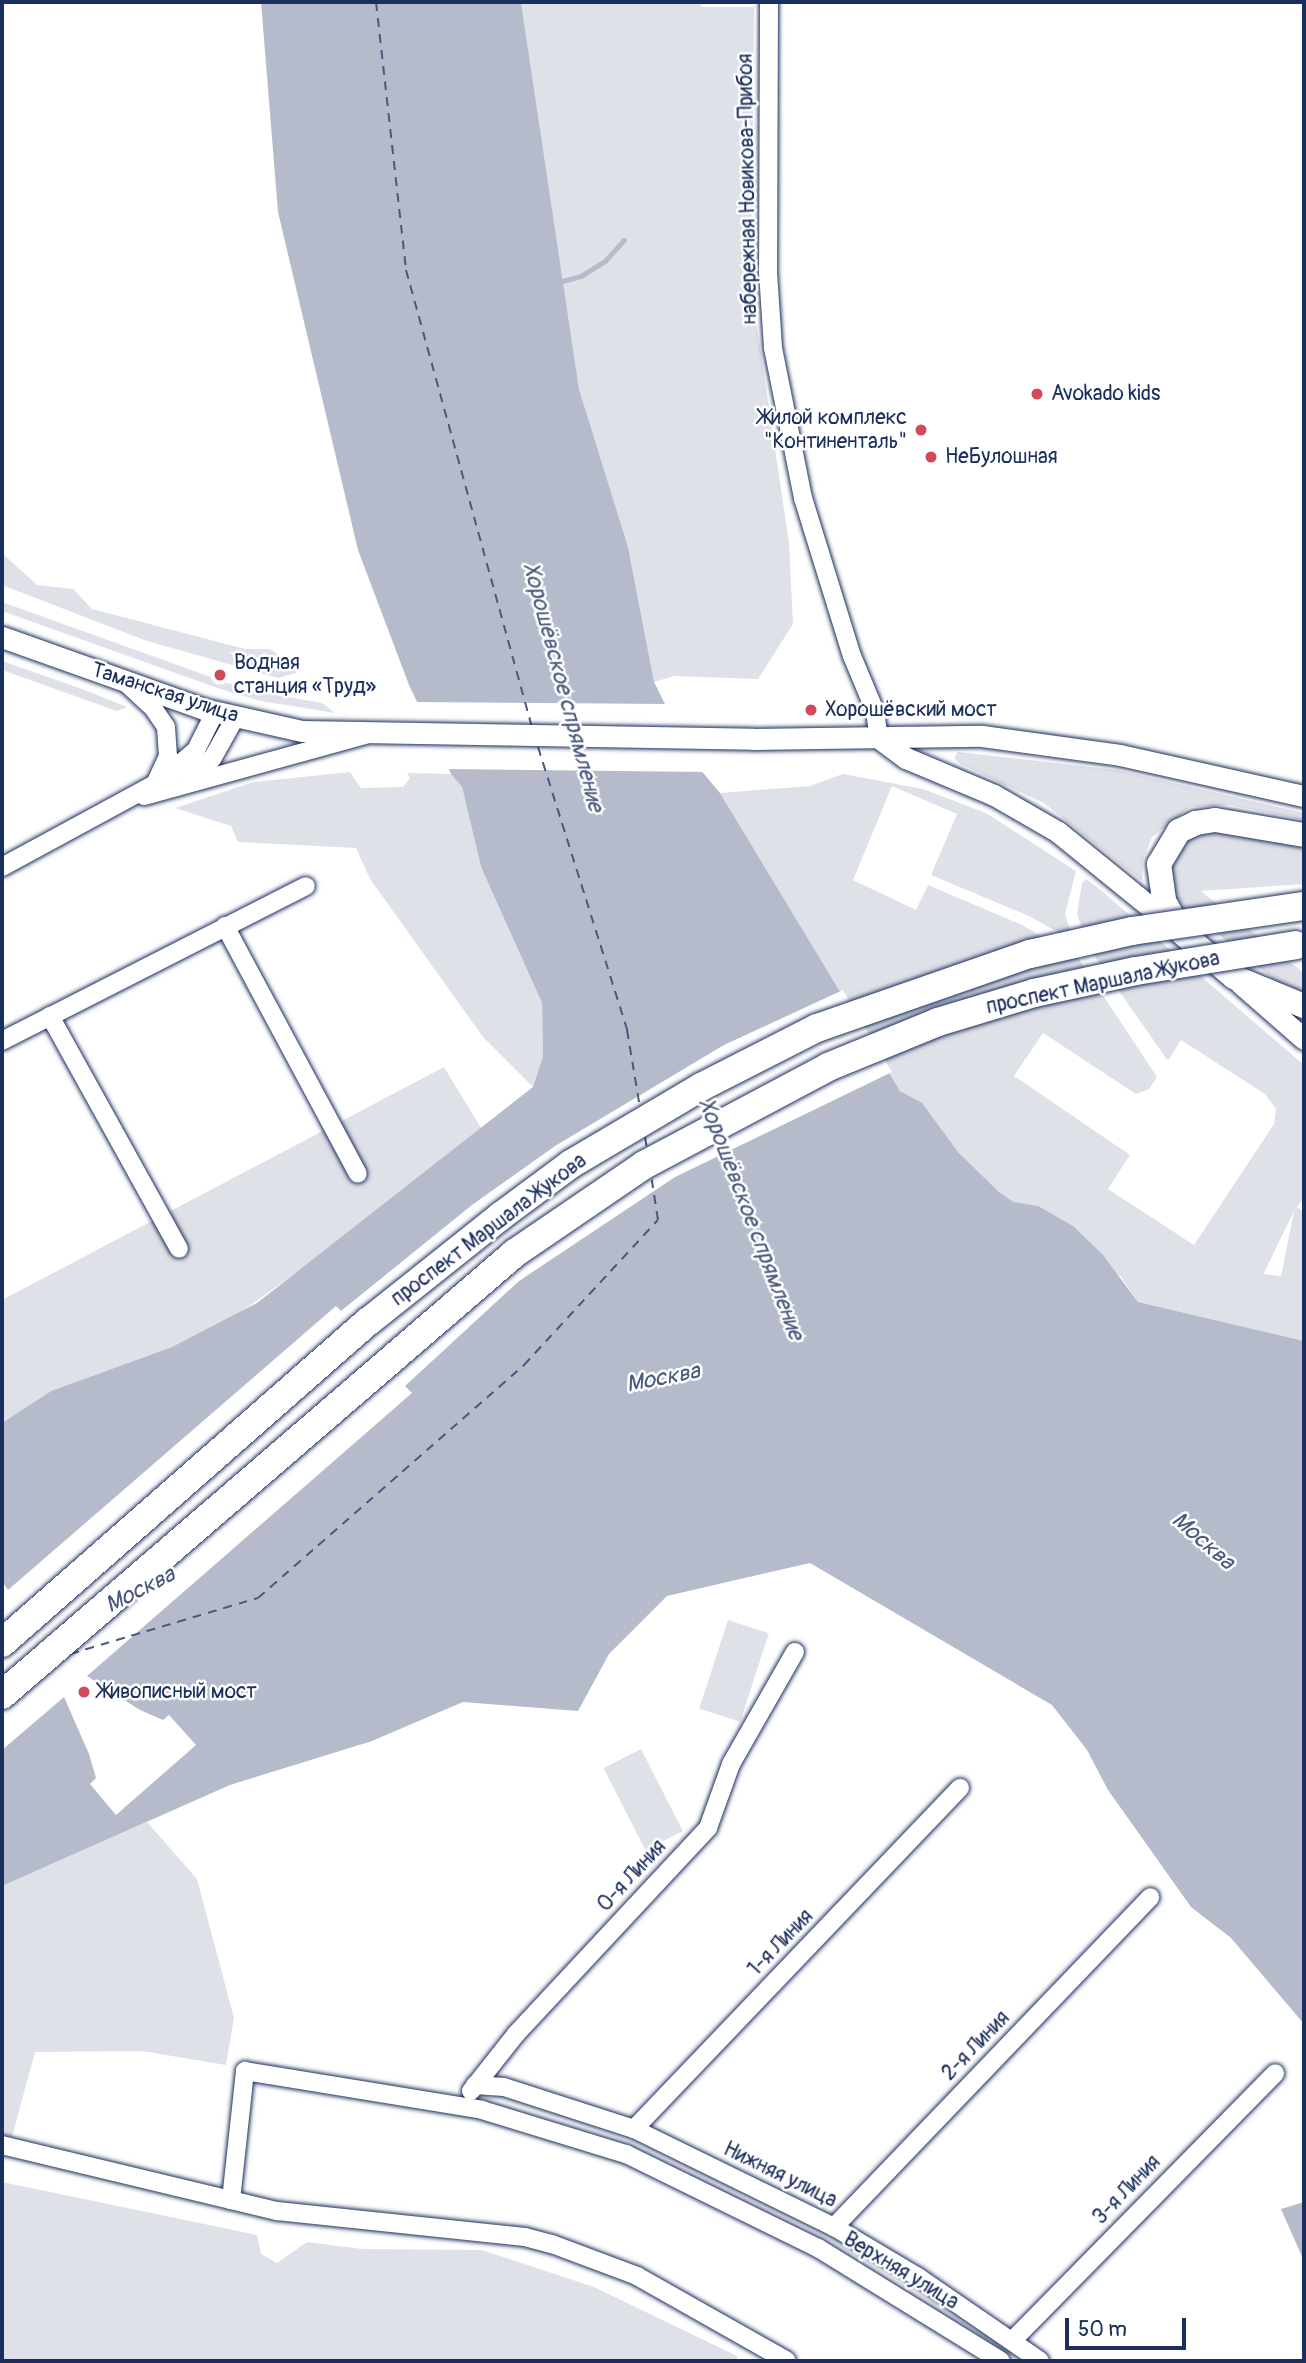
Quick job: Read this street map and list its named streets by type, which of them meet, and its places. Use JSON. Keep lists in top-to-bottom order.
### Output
{
  "streets": {
    "main road": ["проспект Маршала Жукова"],
    "street": [
      "набережная Новикова-Прибоя",
      "Таманская улица",
      "0-я Линия",
      "1-я Линия",
      "2-я Линия",
      "Нижняя улица",
      "3-я Линия",
      "Верхняя улица"
    ]
  },
  "crossings": [
    ["набережная Новикова-Прибоя", "Таманская улица"],
    ["0-я Линия", "Нижняя улица"],
    ["0-я Линия", "Верхняя улица"],
    ["1-я Линия", "Нижняя улица"],
    ["2-я Линия", "Нижняя улица"],
    ["Нижняя улица", "3-я Линия"]
  ],
  "water": ["Хорошёвское спрямление", "Москва"],
  "places": [
    "Avokado kids",
    "Жилой комплекс \"Континенталь\"",
    "НеБулошная",
    "Водная станция «Труд»",
    "Хорошёвский мост",
    "Живописный мост"
  ],
  "scale_bar": "50 m"
}
